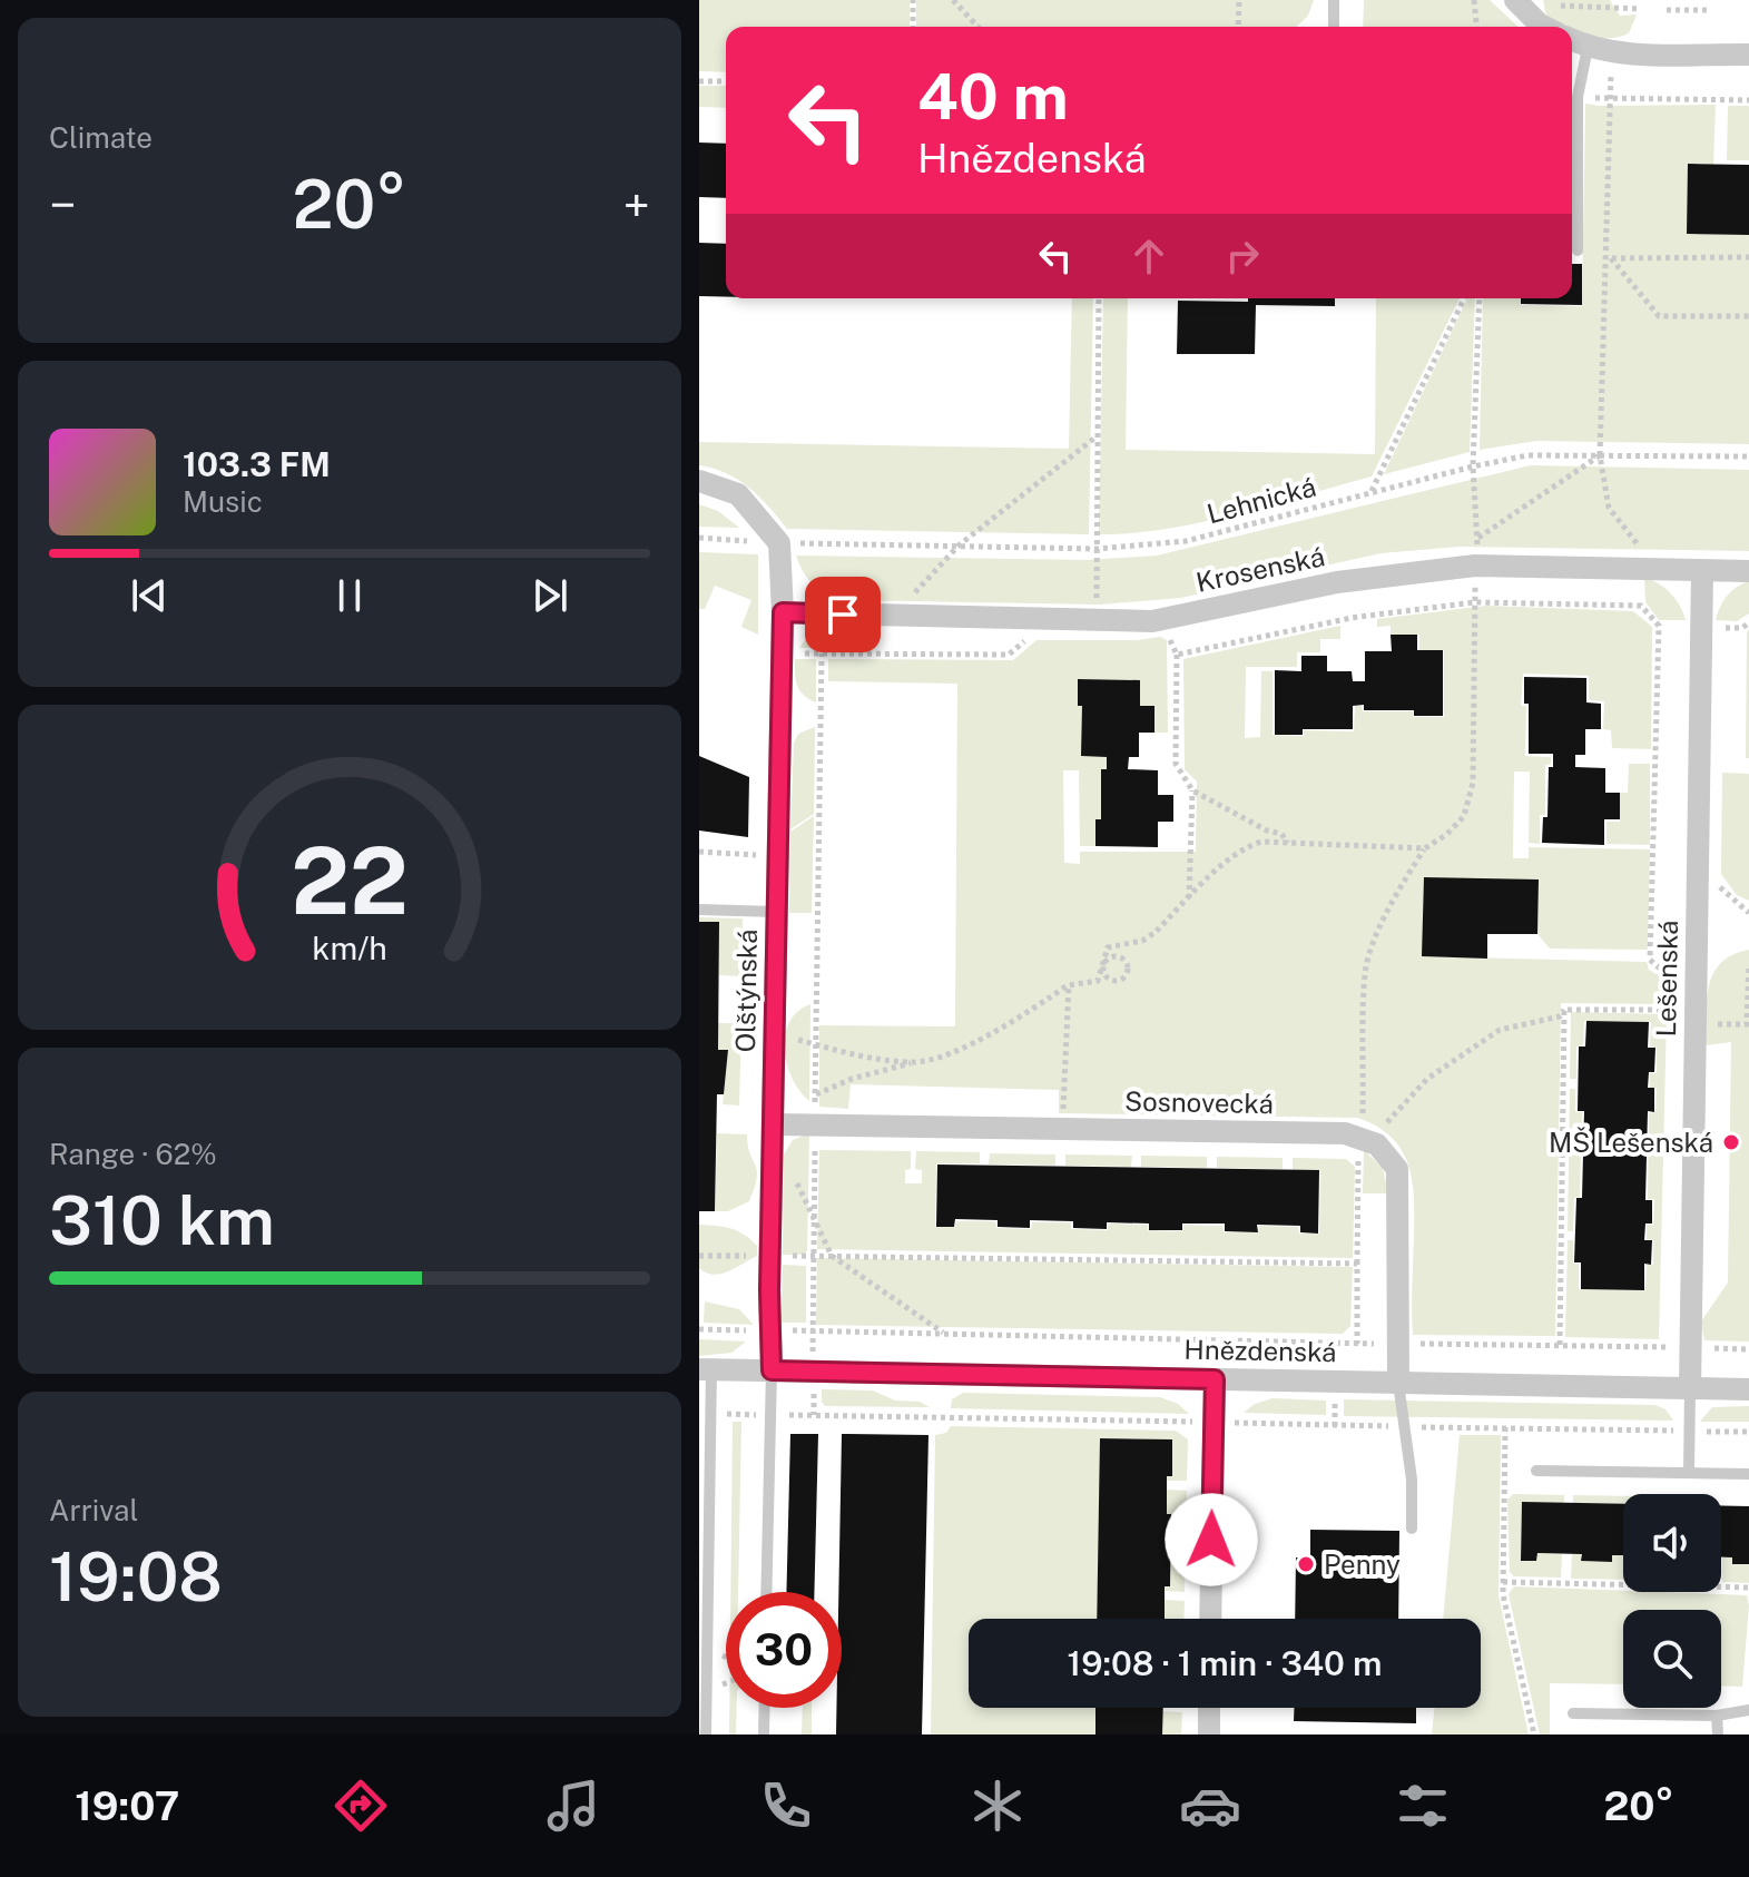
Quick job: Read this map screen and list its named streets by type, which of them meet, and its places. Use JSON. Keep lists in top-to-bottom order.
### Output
{
  "streets": {
    "street": [
      "Krosenská",
      "Lešenská",
      "Olštýnská",
      "Sosnovecká",
      "Hnězdenská"
    ],
    "path": ["Lehnická"]
  },
  "crossings": [
    ["Lehnická", "Olštýnská"],
    ["Krosenská", "Lešenská"],
    ["Krosenská", "Olštýnská"],
    ["Lešenská", "Hnězdenská"],
    ["Olštýnská", "Sosnovecká"],
    ["Olštýnská", "Hnězdenská"]
  ],
  "places": ["MŠ Lešenská", "Penny"],
  "page": {
    "tile": [
      "Climate",
      ["Range · 62%", "310 km"],
      ["Arrival", "19:08"]
    ],
    "turn": ["40 m", "Hnězdenská"],
    "heat": ["−", "20°", "+"],
    "song": ["103.3 FM", "Music"],
    "limit": "30",
    "trip": "19:08 · 1 min · 340 m",
    "tabs": ["19:07", "20°"],
    "gauge": ["22", "km/h"]
  }
}
